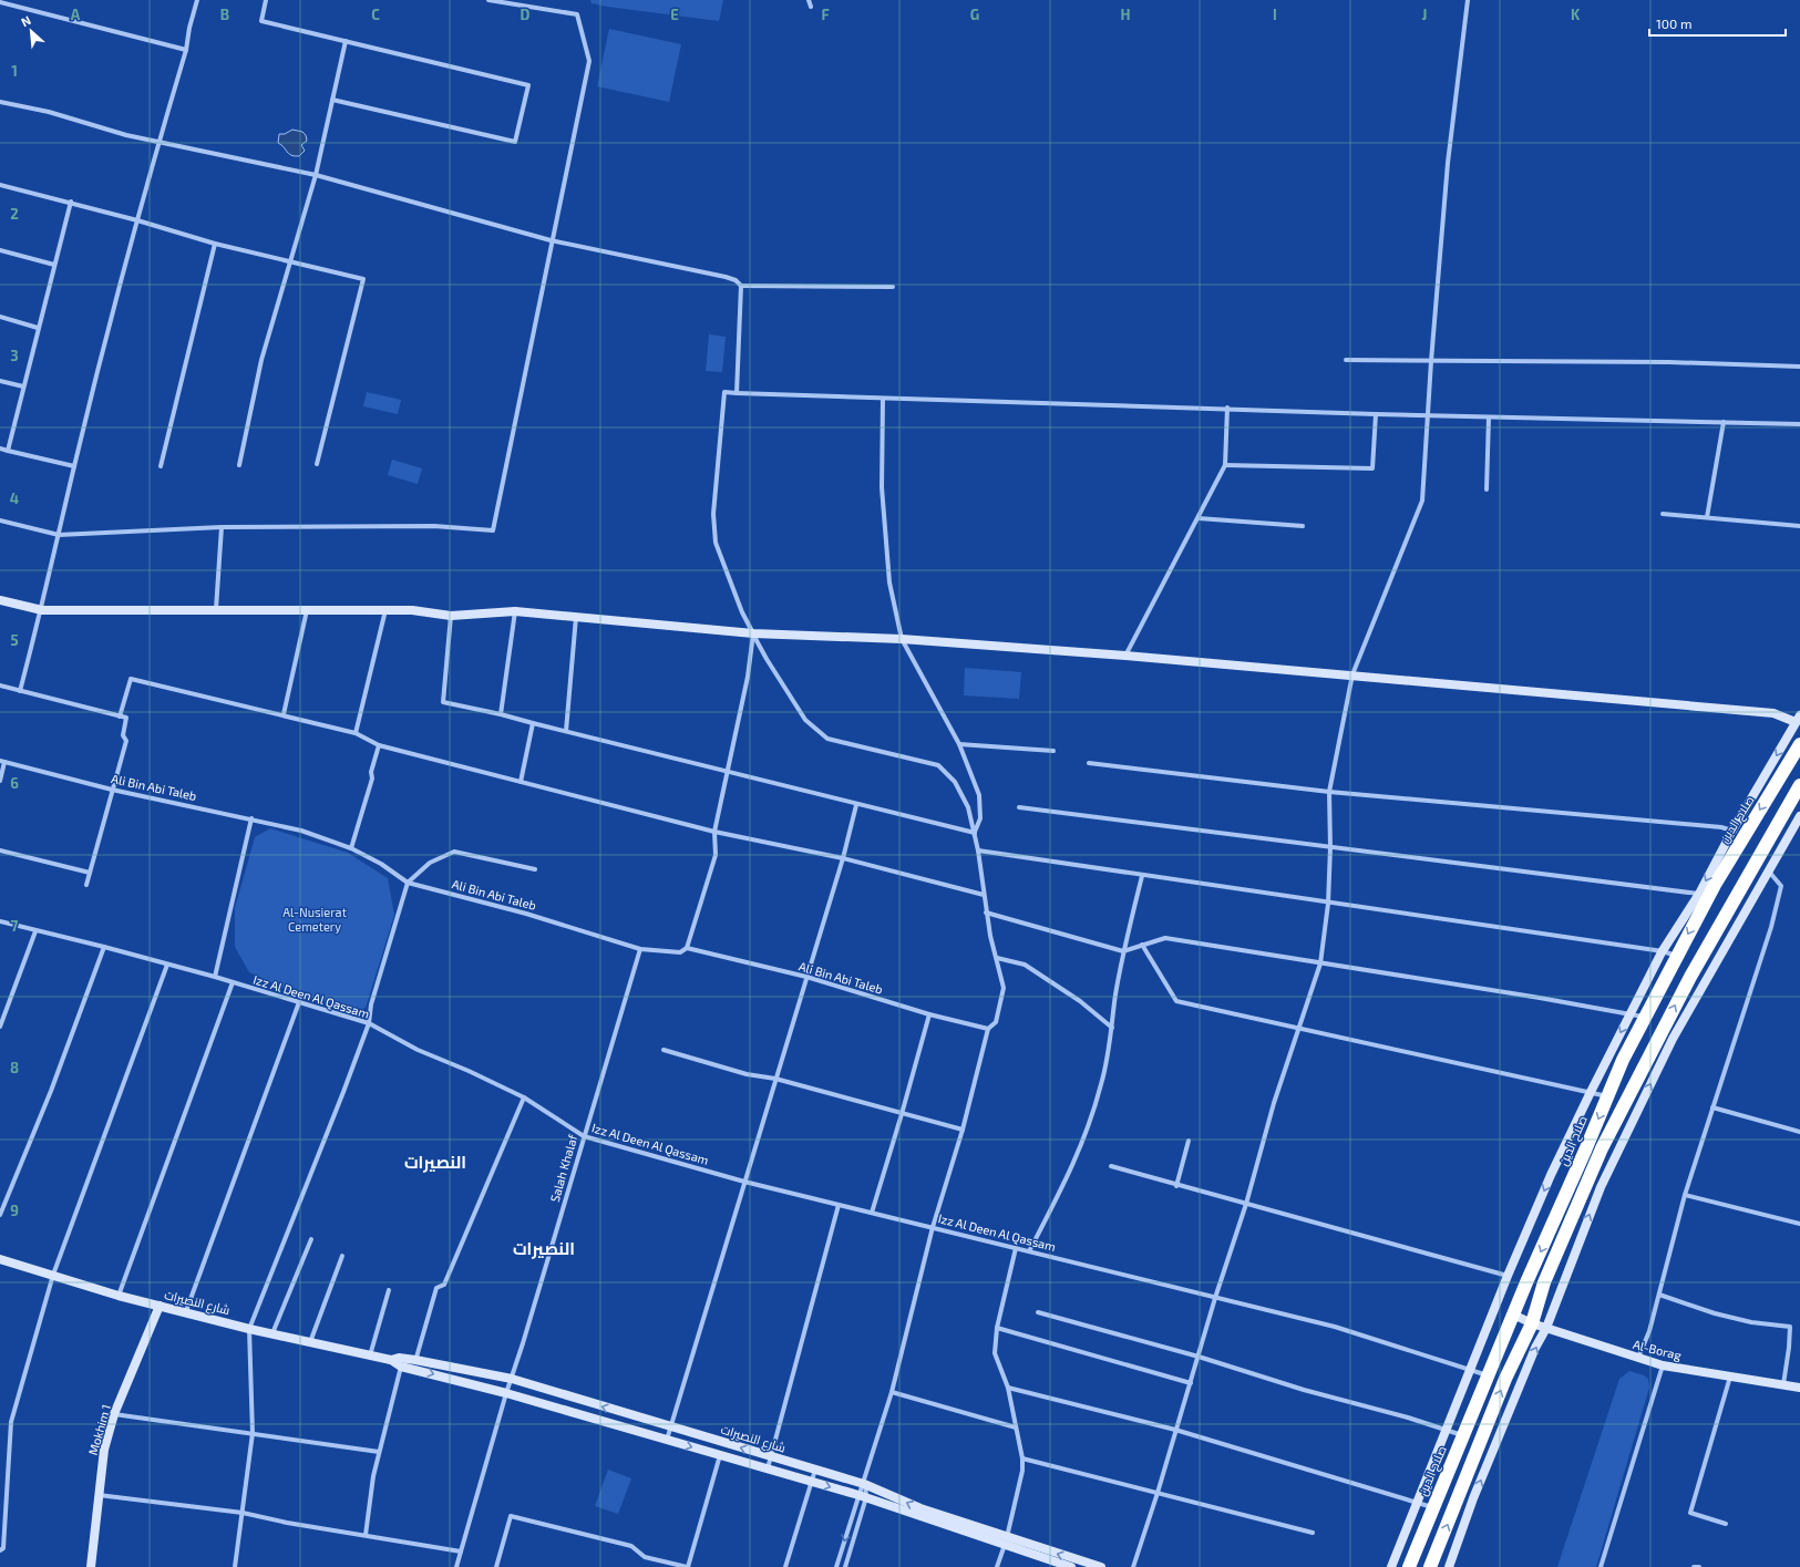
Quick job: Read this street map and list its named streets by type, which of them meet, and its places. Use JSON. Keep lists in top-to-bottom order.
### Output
{
  "streets": {
    "highway": ["صلاح الدين"],
    "main road": ["شارع النصيرات", "Al-Borag", "Mokhim 1"],
    "street": ["Ali Bin Abi Taleb", "Izz Al Deen Al Qassam", "Salah Khalaf"]
  },
  "crossings": [
    ["Ali Bin Abi Taleb", "Salah Khalaf"],
    ["صلاح الدين", "Izz Al Deen Al Qassam"],
    ["صلاح الدين", "Al-Borag"],
    ["Izz Al Deen Al Qassam", "Salah Khalaf"],
    ["Salah Khalaf", "شارع النصيرات"],
    ["شارع النصيرات", "Mokhim 1"]
  ],
  "districts": ["النصيرات", "النصيرات"],
  "parks": ["Al-Nusierat Cemetery"],
  "scale_bar": "100 m",
  "north": "top left",
  "grid": {
    "columns": [
      "A",
      "B",
      "C",
      "D",
      "E",
      "F",
      "G",
      "H",
      "I",
      "J",
      "K"
    ],
    "rows": [
      "1",
      "2",
      "3",
      "4",
      "5",
      "6",
      "7",
      "8",
      "9"
    ]
  }
}
